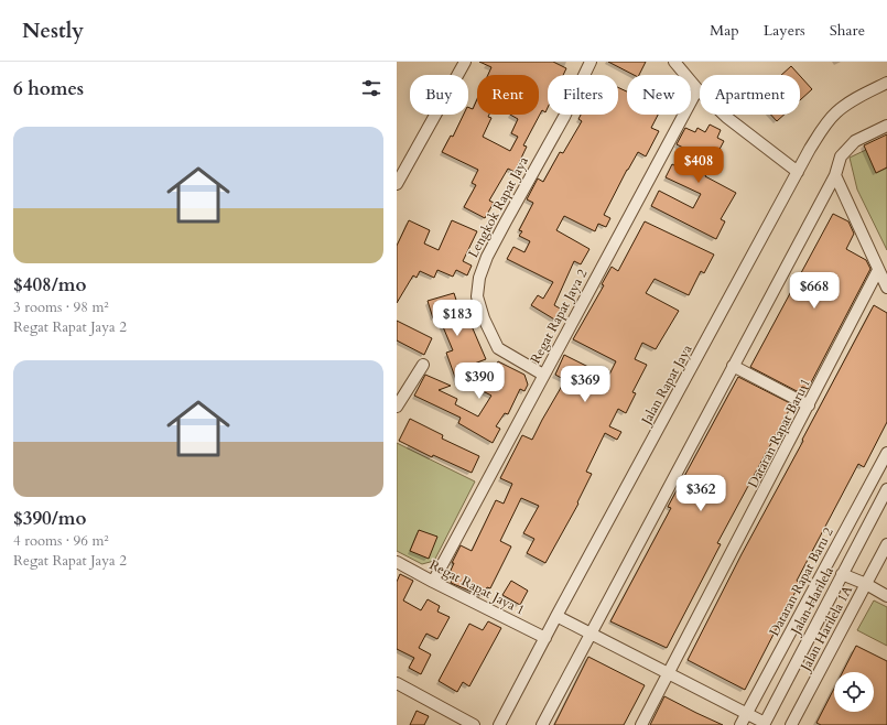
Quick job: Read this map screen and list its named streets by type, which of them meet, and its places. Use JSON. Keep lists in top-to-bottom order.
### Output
{
  "streets": {
    "street": [
      "Lengkok Rapat Jaya",
      "Regat Rapat Jaya 2",
      "Jalan Rapat Jaya",
      "Dataran Rapat Baru 1",
      "Dataran Rapat Baru 2",
      "Regat Rapat Jaya 1",
      "Jalan Harilela",
      "Jalan Harilela 1A"
    ]
  },
  "crossings": [
    ["Lengkok Rapat Jaya", "Regat Rapat Jaya 2"],
    ["Regat Rapat Jaya 2", "Regat Rapat Jaya 1"],
    ["Jalan Rapat Jaya", "Regat Rapat Jaya 1"]
  ],
  "page": {
    "header": "Nestly",
    "nav": ["Map", "Layers", "Share"],
    "heading": "6 homes",
    "chip": [
      "Buy",
      "Rent",
      "Filters",
      "New",
      "Apartment"
    ],
    "list": [
      {
        "name": "$408/mo",
        "note": "3 rooms · 98 m² · Regat Rapat Jaya 2"
      },
      {
        "name": "$390/mo",
        "note": "4 rooms · 96 m² · Regat Rapat Jaya 2"
      }
    ],
    "price": [
      "$408",
      "$668",
      "$183",
      "$390",
      "$369",
      "$362"
    ]
  }
}
